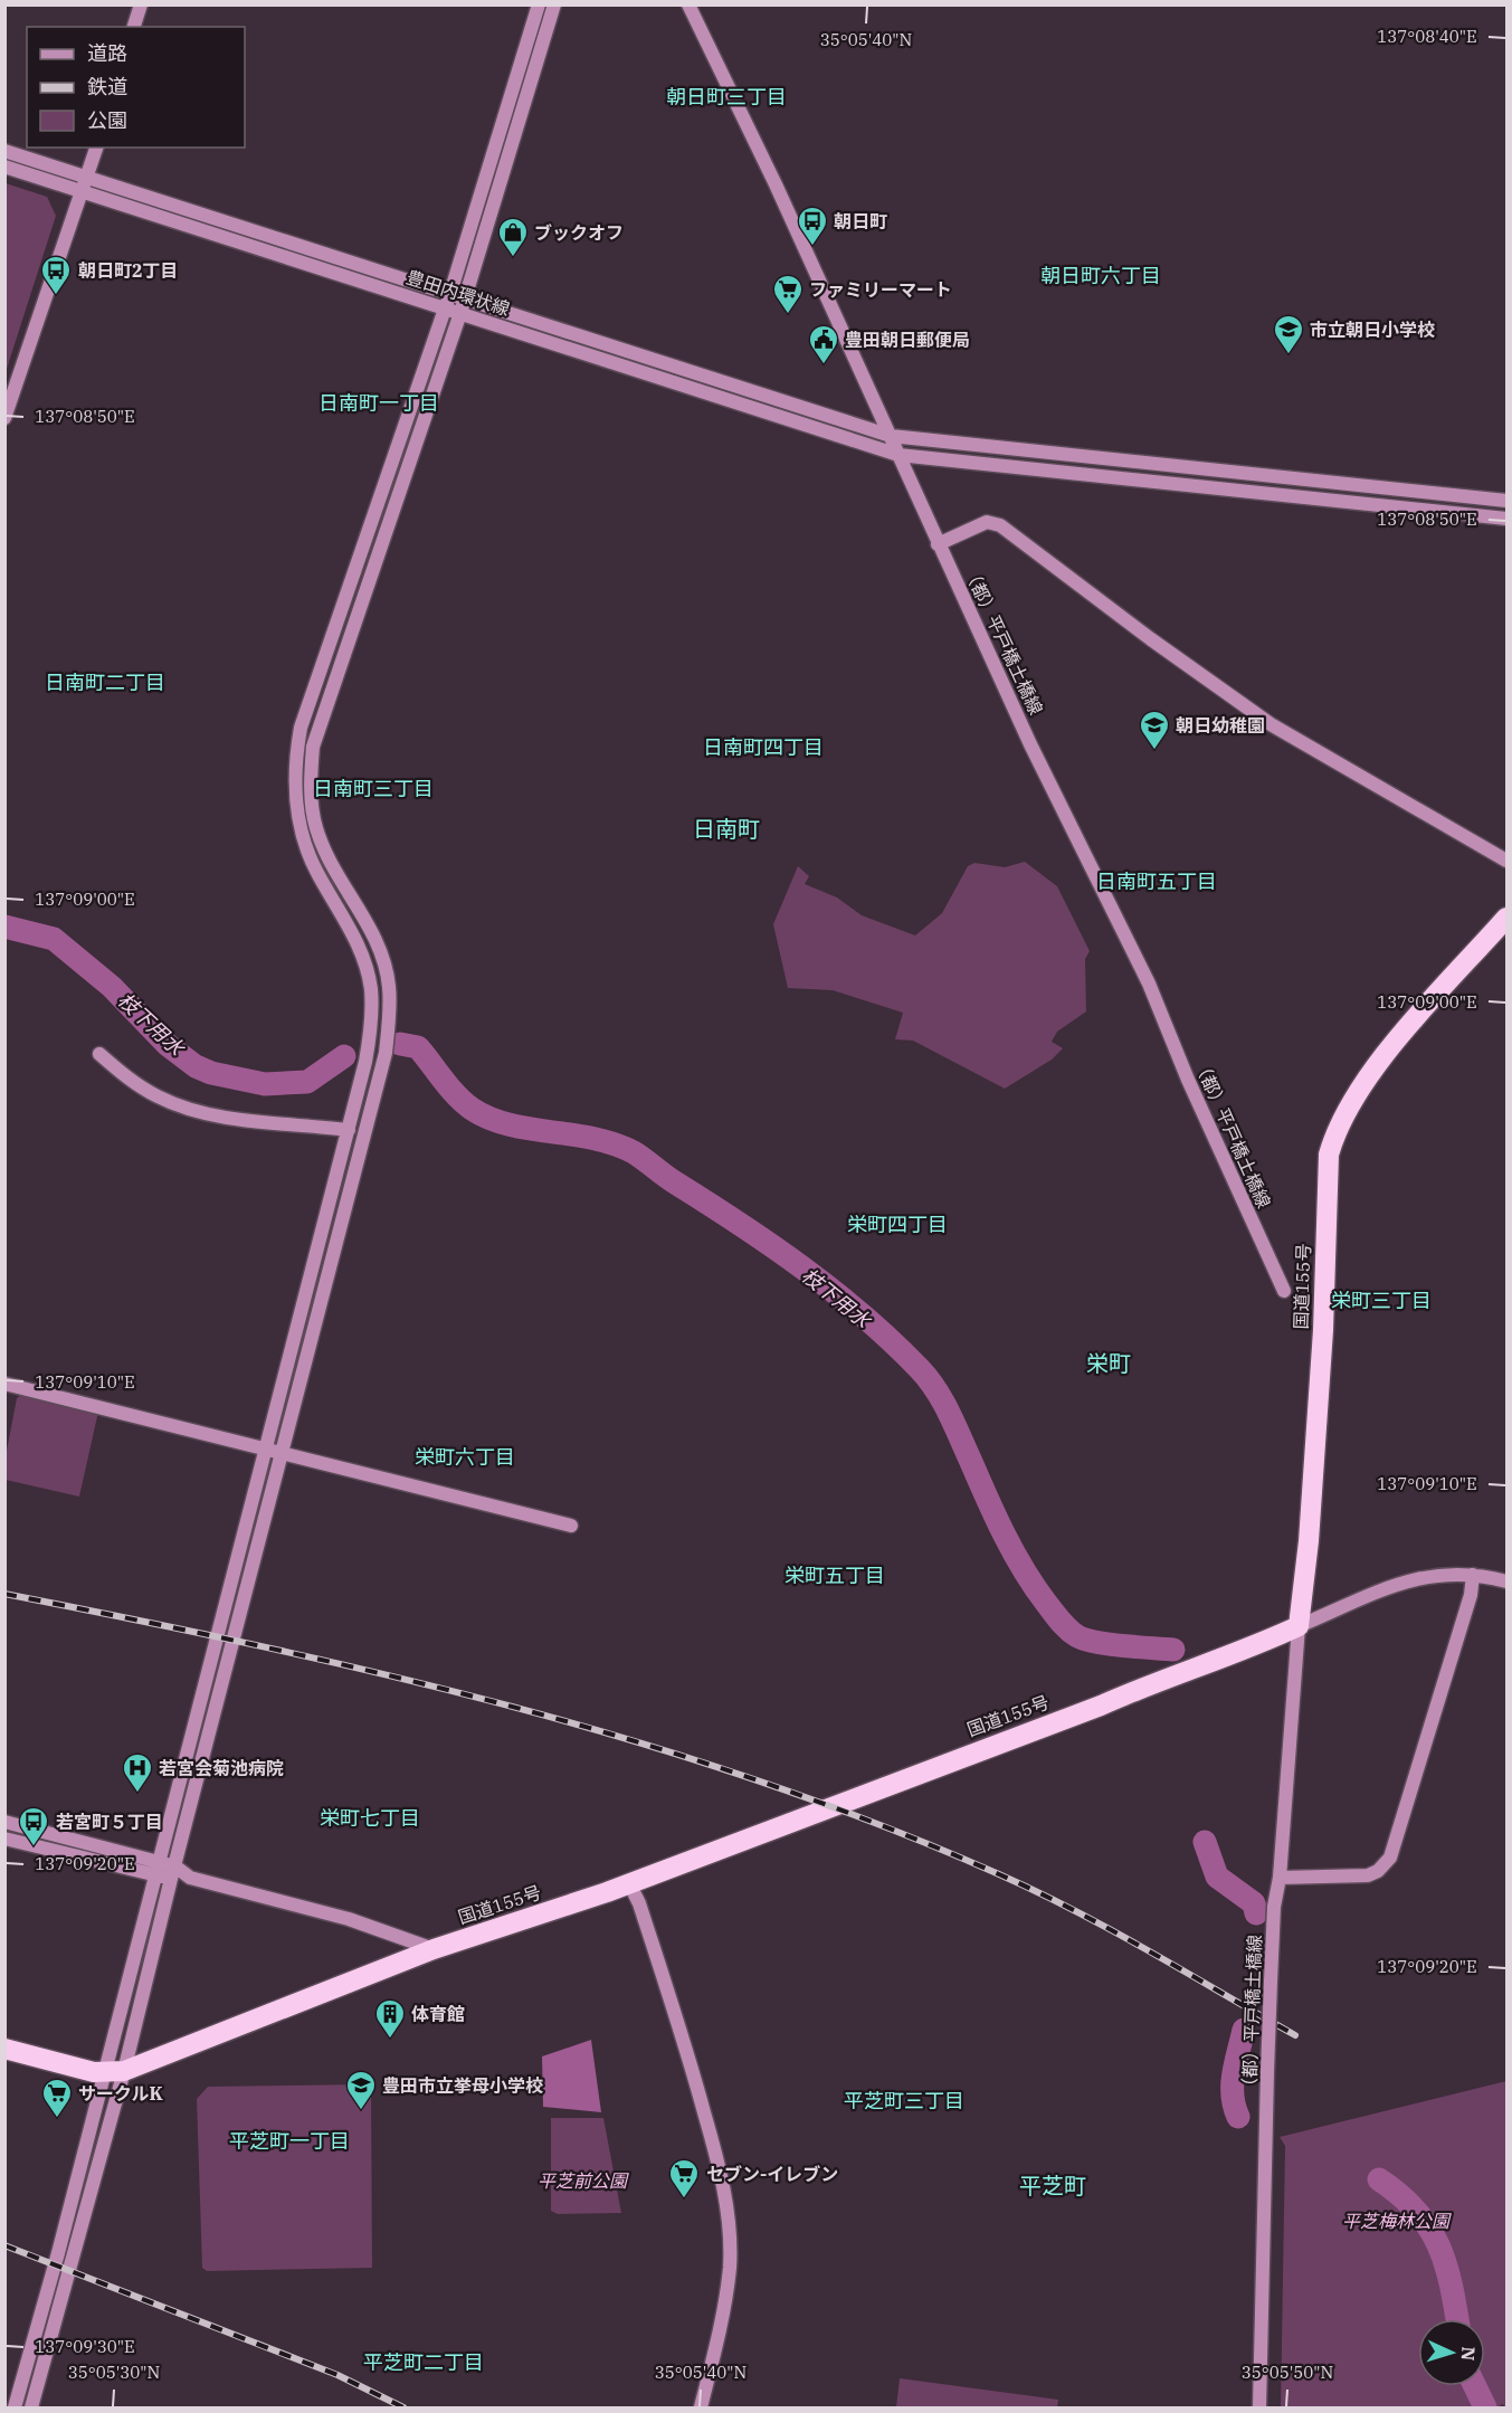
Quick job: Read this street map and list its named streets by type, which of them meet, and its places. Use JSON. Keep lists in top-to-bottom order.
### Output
{
  "streets": {
    "highway": ["国道155号"],
    "street": ["豊田内環状線", "（都）平戸橋土橋線"]
  },
  "crossings": [
    ["豊田内環状線", "（都）平戸橋土橋線"],
    ["（都）平戸橋土橋線", "国道155号"]
  ],
  "districts": [
    "朝日町三丁目",
    "朝日町六丁目",
    "日南町一丁目",
    "日南町二丁目",
    "日南町四丁目",
    "日南町三丁目",
    "日南町",
    "日南町五丁目",
    "栄町四丁目",
    "栄町三丁目",
    "栄町",
    "栄町六丁目",
    "栄町五丁目",
    "栄町七丁目",
    "平芝町三丁目",
    "平芝町一丁目",
    "平芝町",
    "平芝町二丁目"
  ],
  "water": ["枝下用水"],
  "parks": ["平芝前公園", "平芝梅林公園"],
  "places": {
    "bus stop": ["朝日町", "朝日町2丁目", "若宮町５丁目"],
    "shop": ["ブックオフ"],
    "supermarket": ["ファミリーマート", "サークルK", "セブン-イレブン"],
    "school or university": ["市立朝日小学校", "朝日幼稚園", "豊田市立挙母小学校"],
    "public building": ["豊田朝日郵便局"],
    "hospital": ["若宮会菊池病院"],
    "building": ["体育館"]
  },
  "legend": ["道路", "鉄道", "公園"],
  "north": "right",
  "coordinates": [
    "137°08'40\"E",
    "35°05'40\"N",
    "137°08'50\"E",
    "137°09'00\"E",
    "137°09'10\"E",
    "137°09'20\"E",
    "137°09'30\"E",
    "35°05'30\"N",
    "35°05'50\"N"
  ]
}
